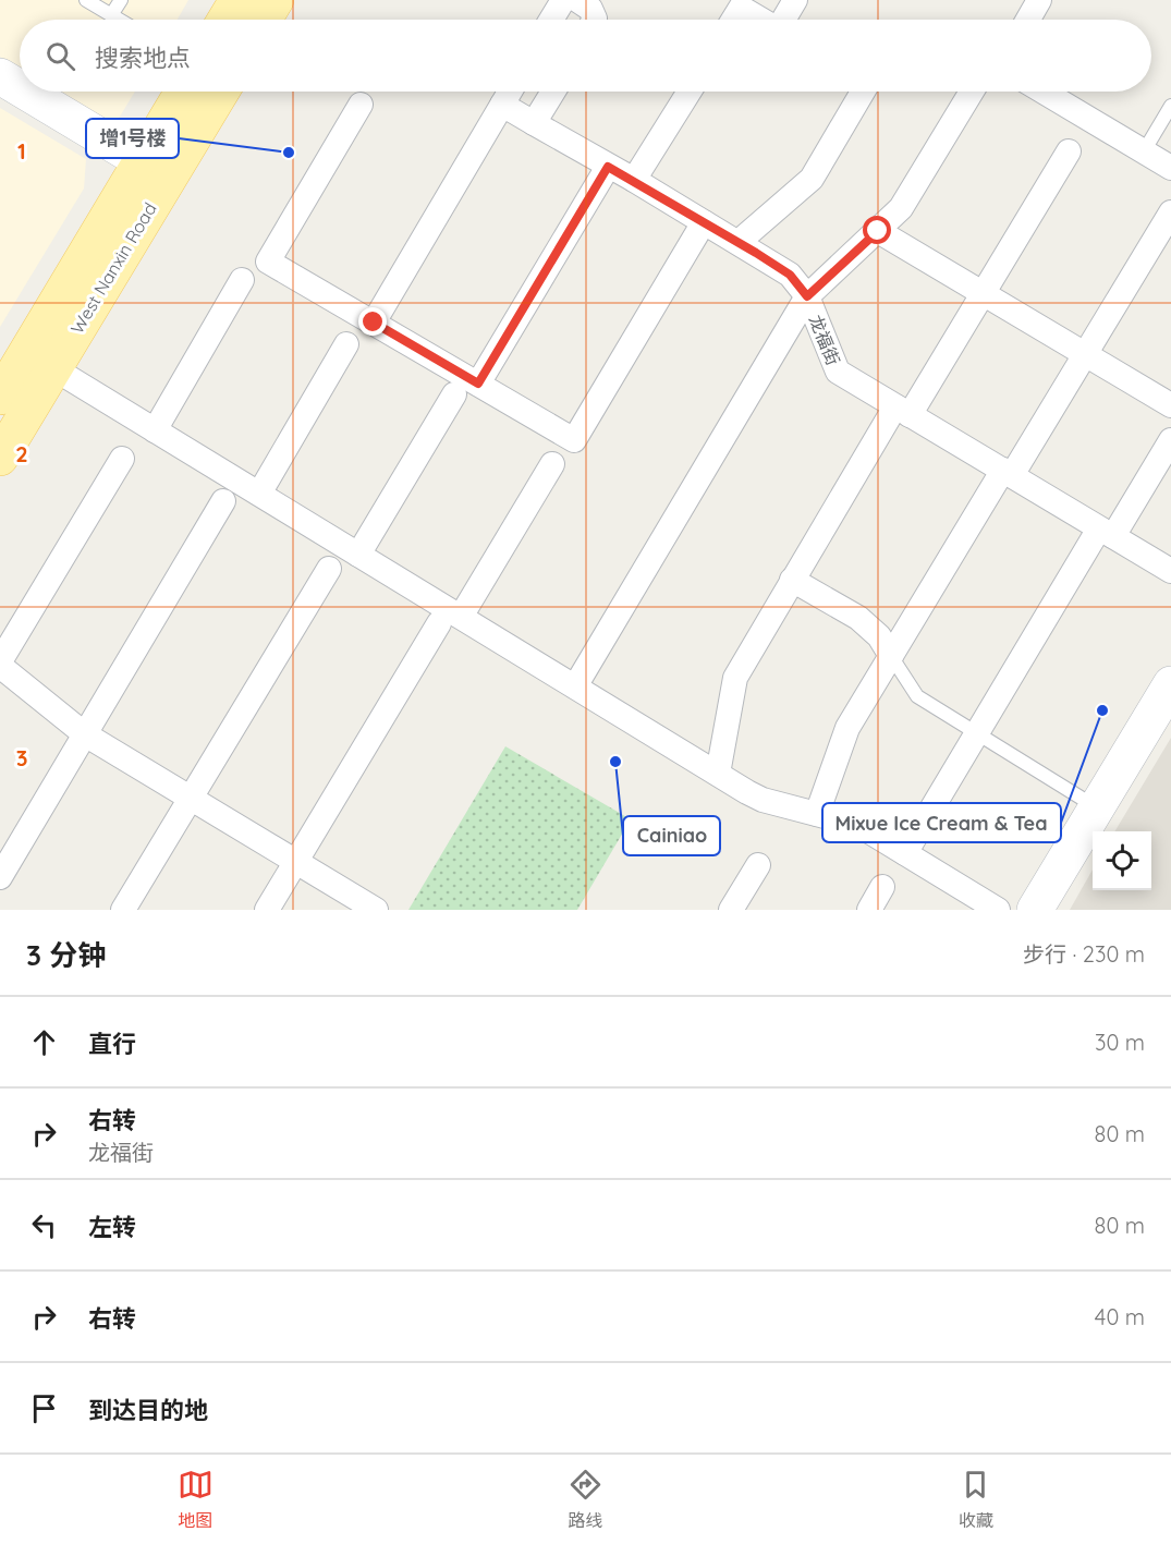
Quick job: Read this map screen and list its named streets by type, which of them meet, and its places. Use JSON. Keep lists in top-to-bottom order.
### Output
{
  "streets": {
    "main road": ["West Nanxin Road"],
    "street": ["龙福街"]
  },
  "places": ["增1号楼", "Mixue Ice Cream & Tea", "Cainiao"],
  "page": {
    "search": "搜索地点",
    "heading": ["3 分钟", "步行 · 230 m"],
    "list": [
      ["直行", "30 m"],
      ["右转", "龙福街", "80 m"],
      ["左转", "80 m"],
      ["右转", "40 m"],
      "到达目的地"
    ],
    "nav": ["地图", "路线", "收藏"]
  },
  "grid": {
    "rows": ["1", "2", "3"]
  }
}
